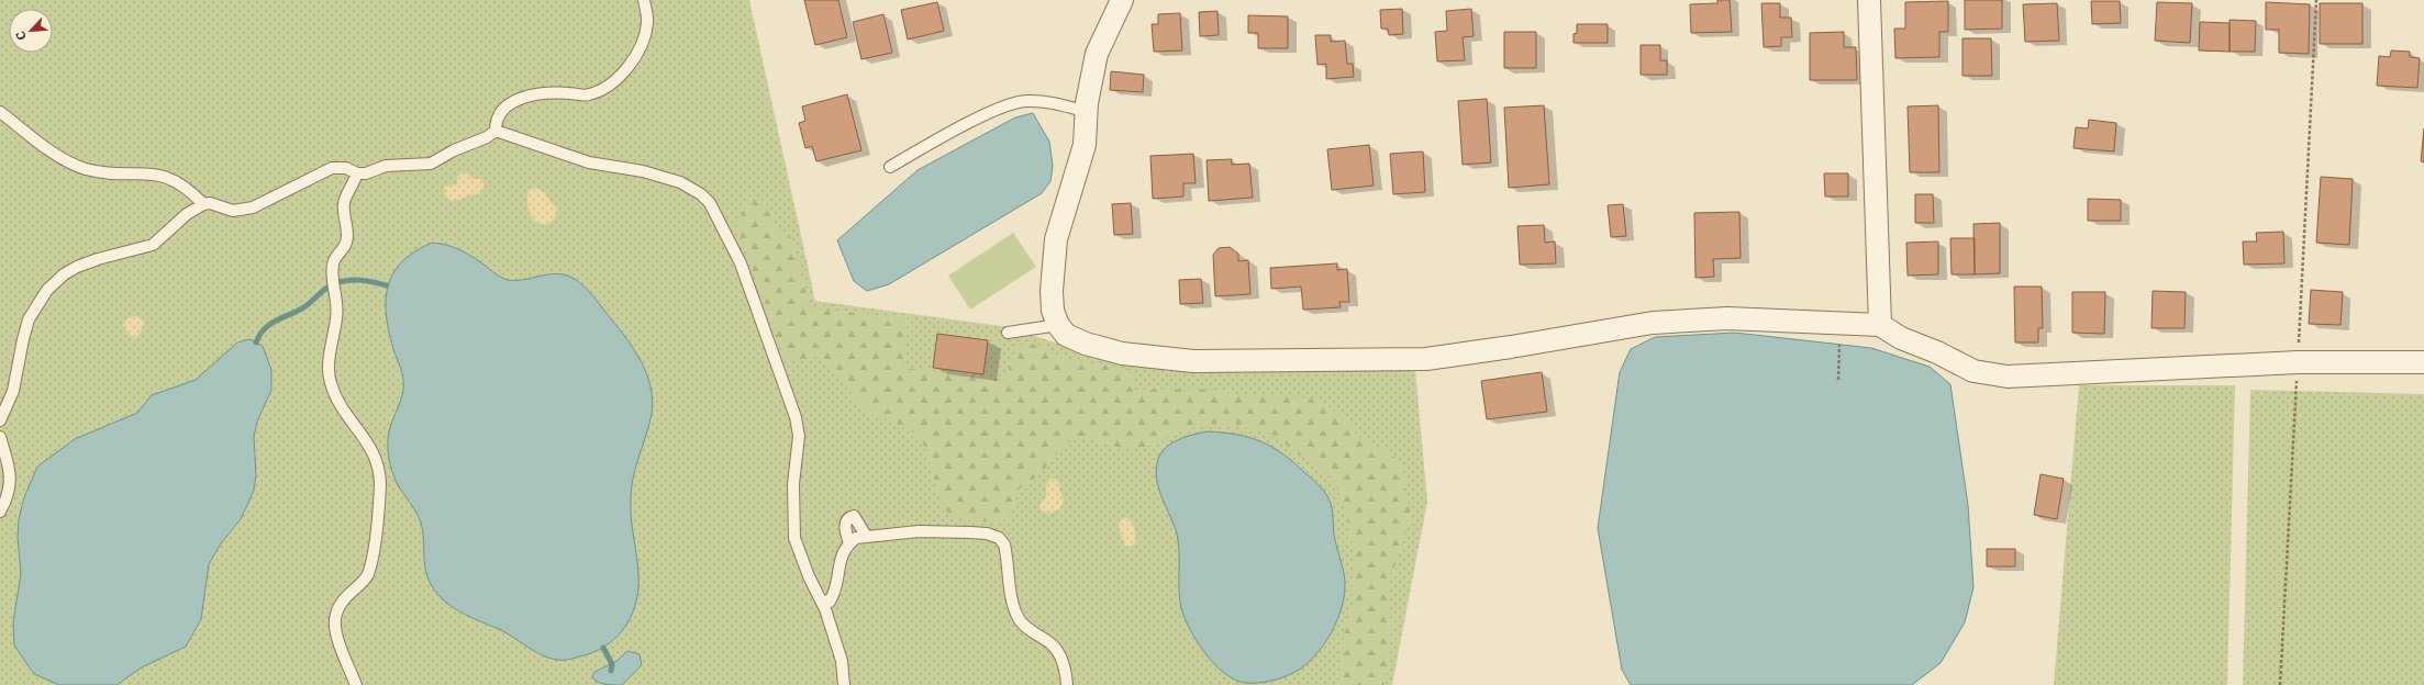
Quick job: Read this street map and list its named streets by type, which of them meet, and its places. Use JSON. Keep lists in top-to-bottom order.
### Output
{
  "north": "bottom left"
}
